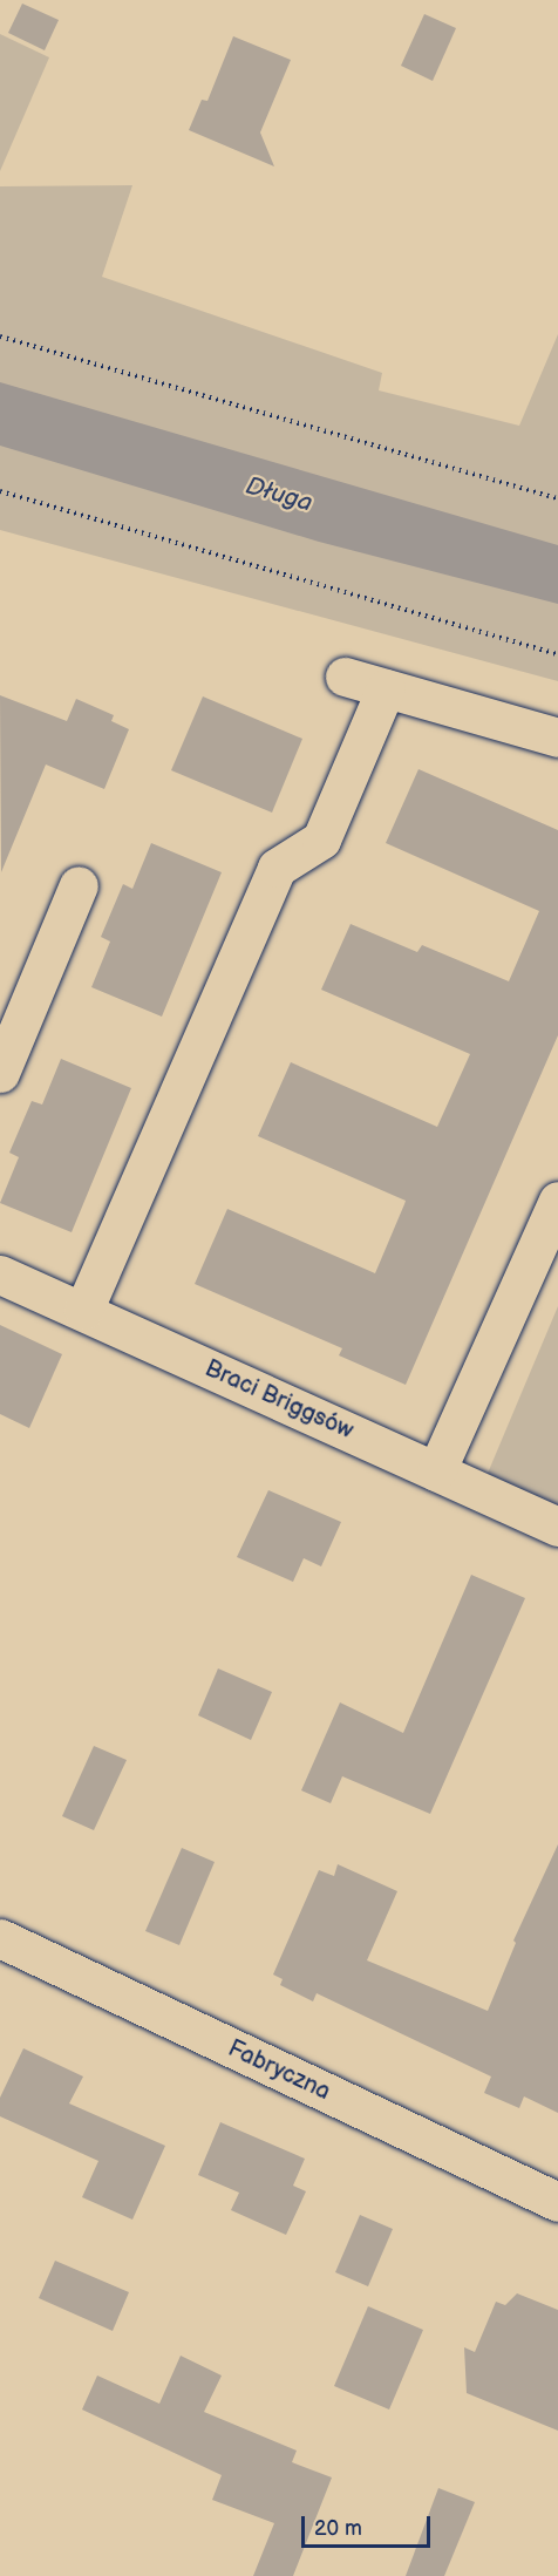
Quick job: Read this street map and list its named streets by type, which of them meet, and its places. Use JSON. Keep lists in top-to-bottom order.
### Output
{
  "streets": {
    "street": ["Braci Briggsów", "Fabryczna"]
  },
  "water": ["Długa"],
  "scale_bar": "20 m"
}
